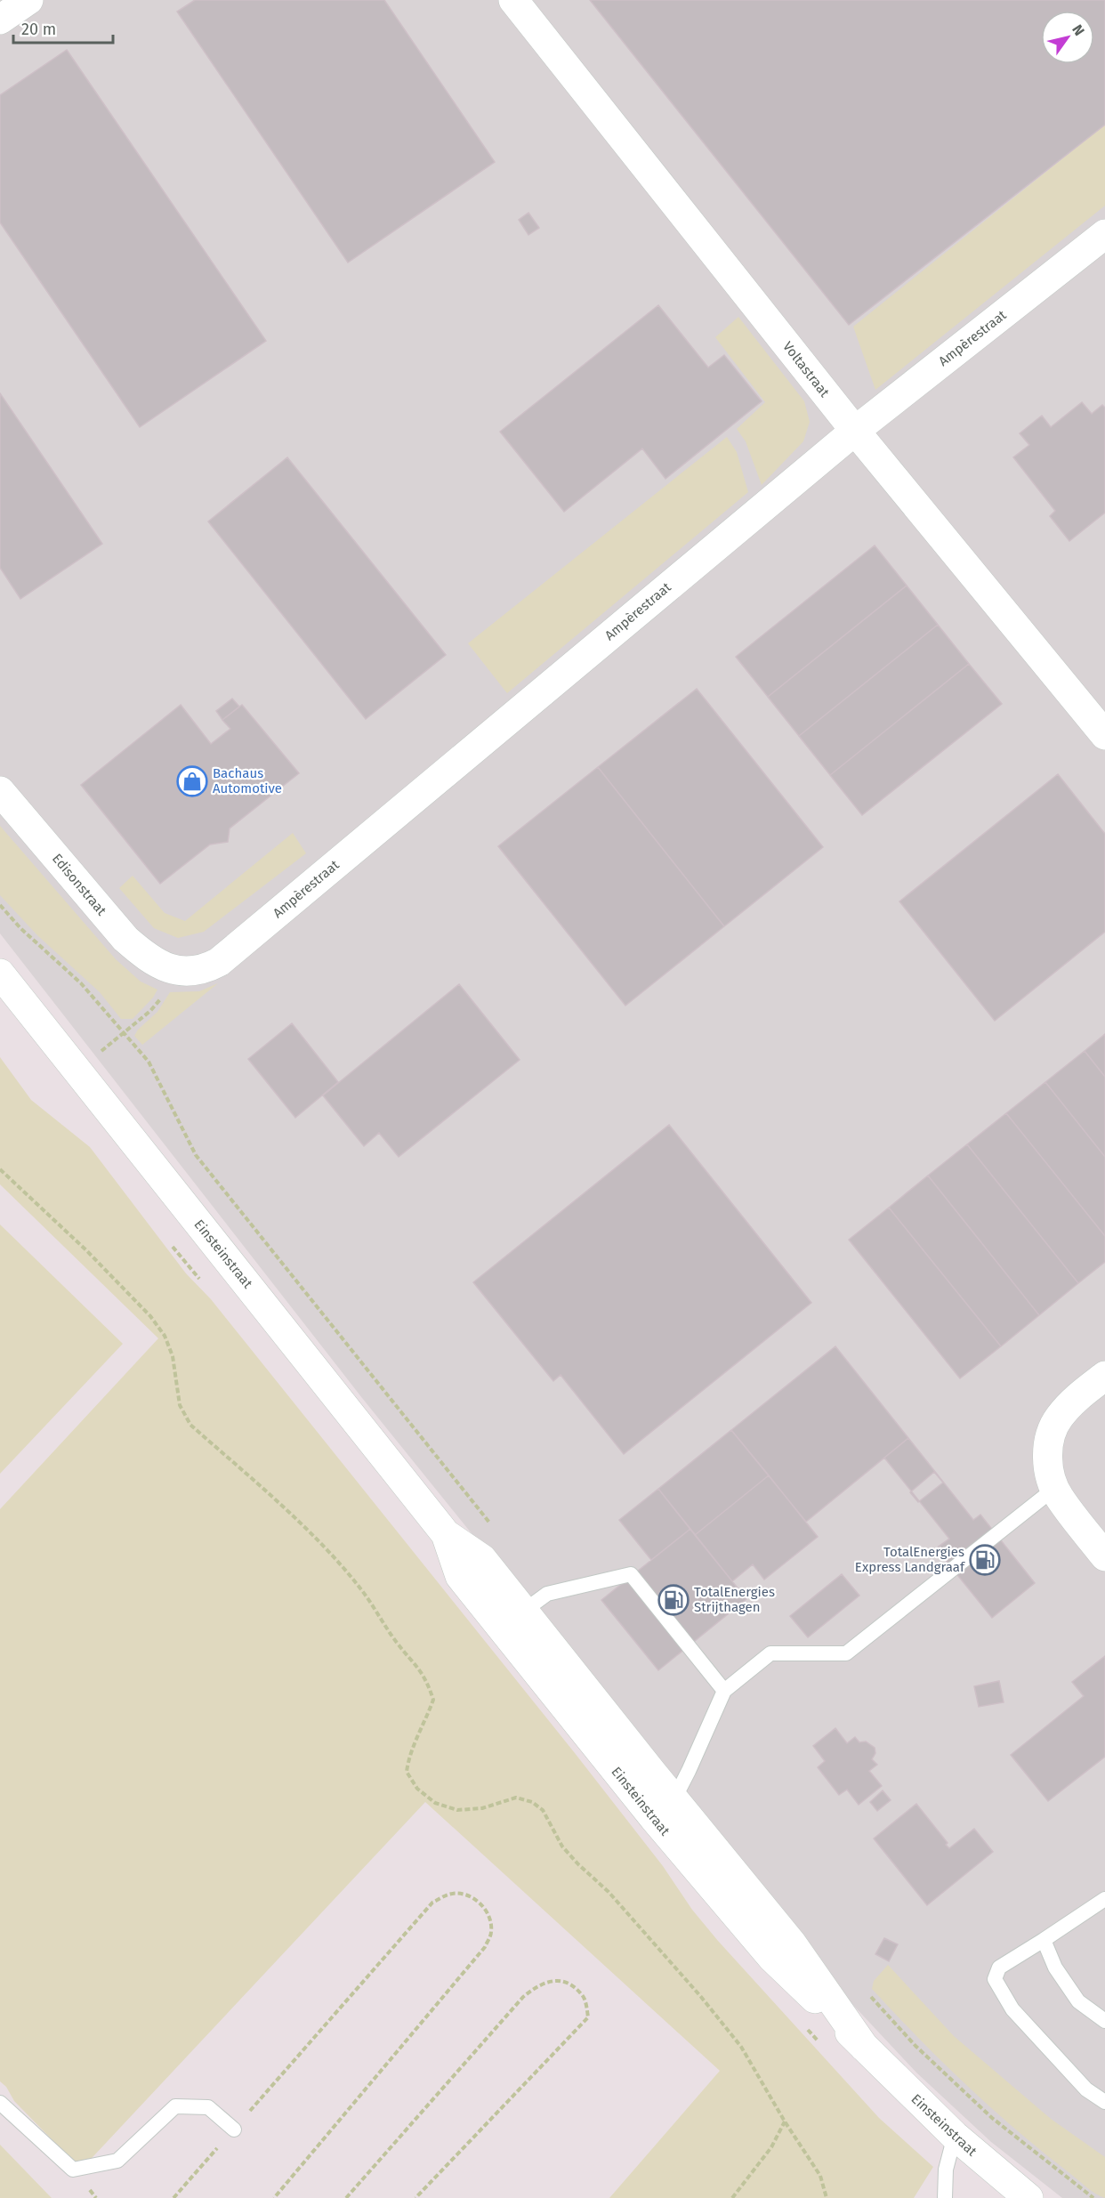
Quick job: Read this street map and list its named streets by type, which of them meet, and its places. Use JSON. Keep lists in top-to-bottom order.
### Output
{
  "streets": {
    "street": [
      "Ampèrestraat",
      "Voltastraat",
      "Edisonstraat",
      "Einsteinstraat"
    ]
  },
  "crossings": [
    ["Ampèrestraat", "Voltastraat"],
    ["Ampèrestraat", "Edisonstraat"]
  ],
  "places": {
    "shop": ["Bachaus Automotive"],
    "fuel station": ["TotalEnergies Express Landgraaf", "TotalEnergies Strijthagen"]
  },
  "scale_bar": "20 m",
  "north": "top right"
}
